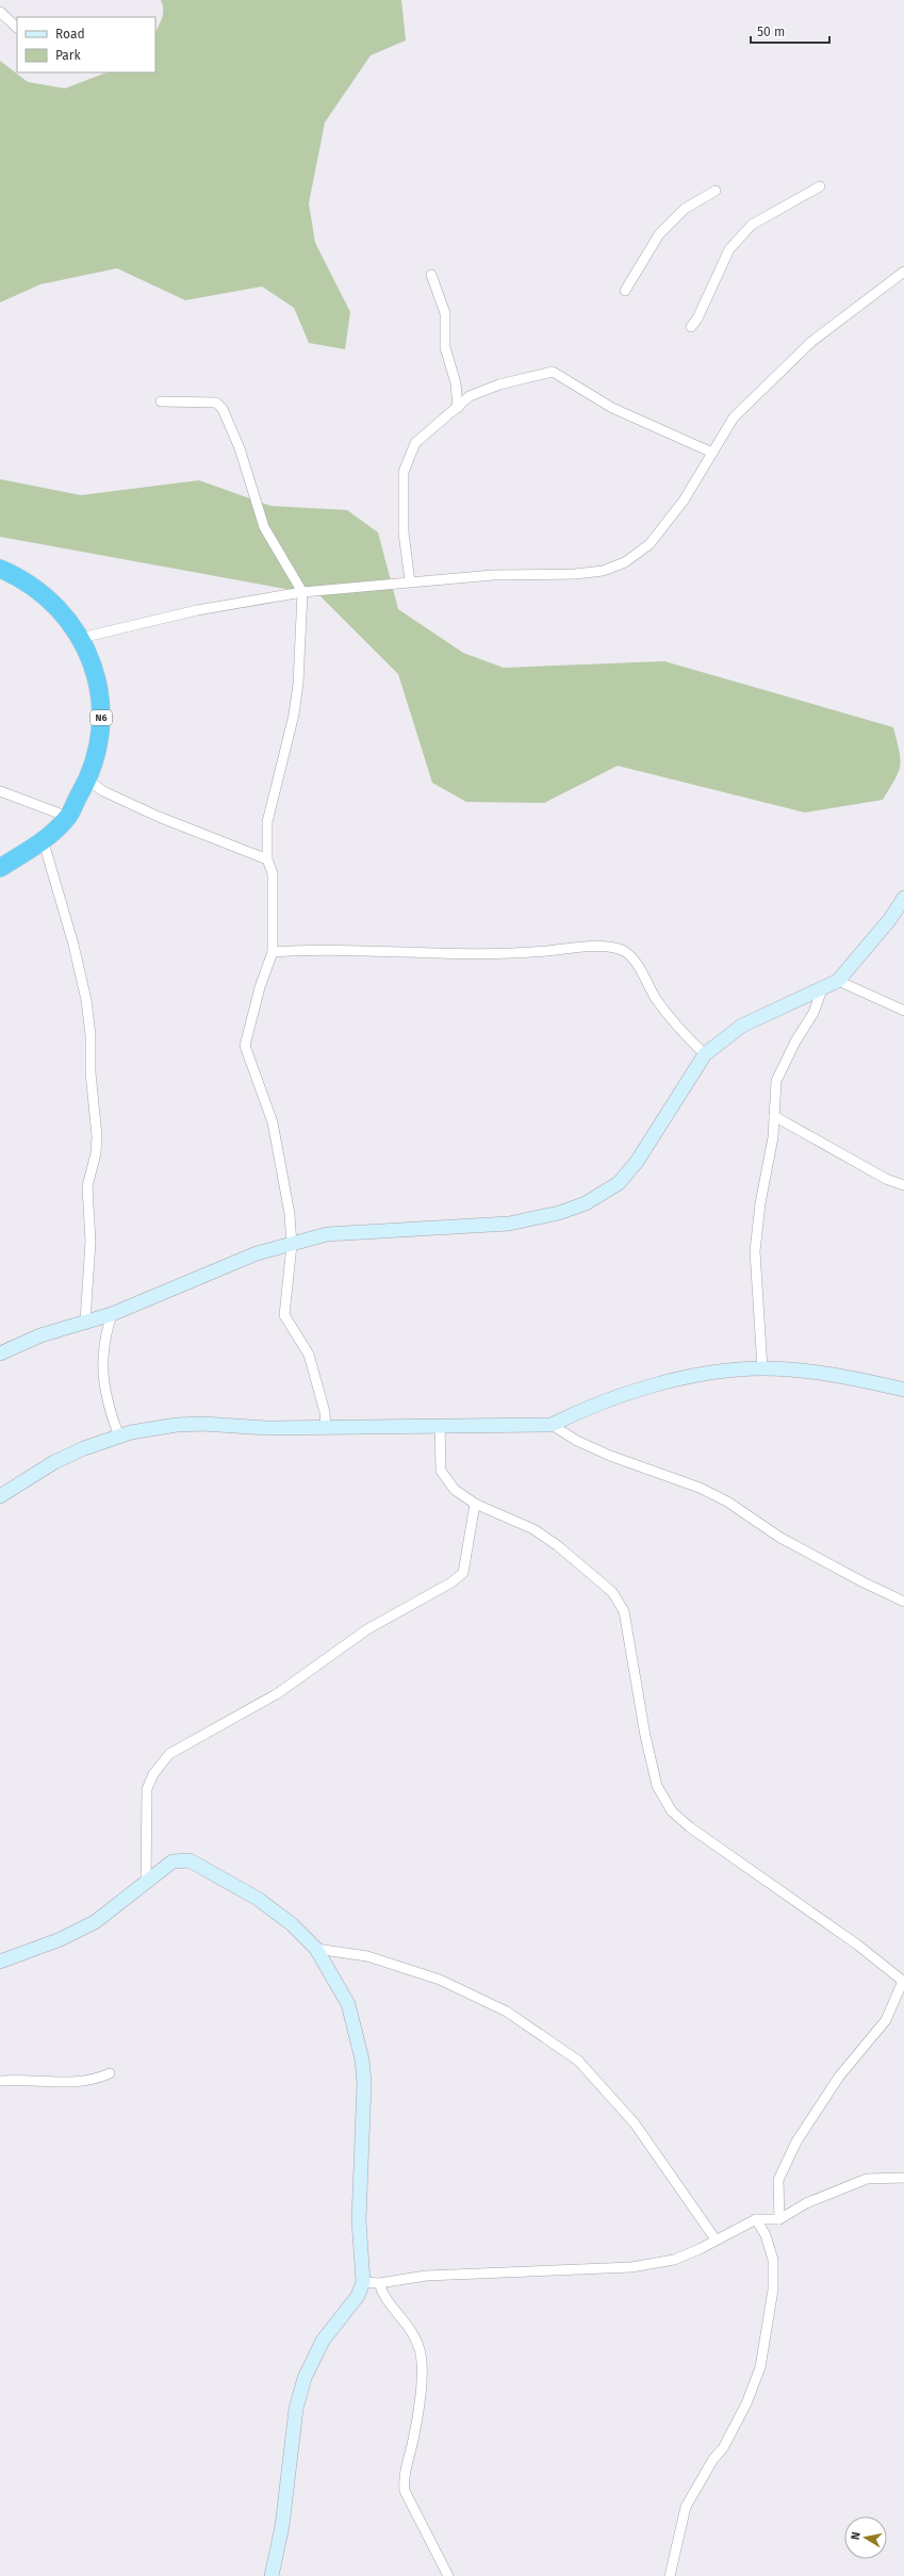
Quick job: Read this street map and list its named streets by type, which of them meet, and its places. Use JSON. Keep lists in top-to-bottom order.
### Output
{
  "streets": {
    "highway": ["N6"]
  },
  "legend": ["Road", "Park"],
  "scale_bar": "50 m",
  "north": "left"
}
